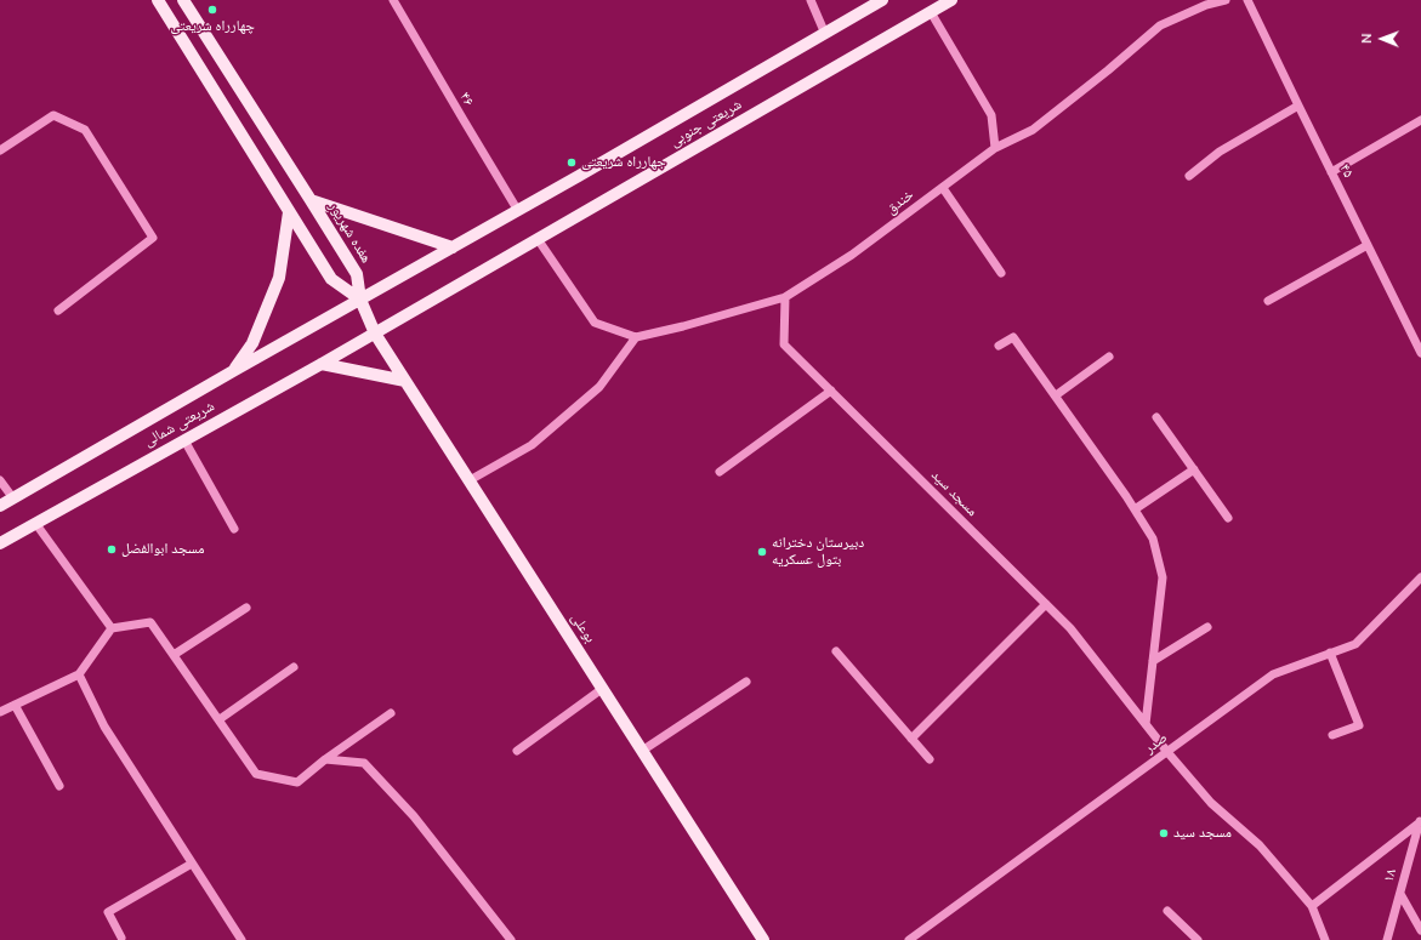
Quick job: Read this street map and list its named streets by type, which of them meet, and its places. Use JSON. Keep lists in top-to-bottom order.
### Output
{
  "streets": {
    "main road": [
      "شریعتی جنوبی",
      "هفده شهریور",
      "شریعتی شمالی",
      "بوعلی"
    ],
    "street": [
      "۴۶",
      "۴۵",
      "خندق",
      "مسجد سید",
      "صدر",
      "۱۸"
    ]
  },
  "crossings": [
    ["۴۶", "شریعتی جنوبی"],
    ["شریعتی جنوبی", "هفده شهریور"],
    ["شریعتی جنوبی", "شریعتی شمالی"],
    ["شریعتی جنوبی", "بوعلی"],
    ["هفده شهریور", "شریعتی شمالی"],
    ["هفده شهریور", "بوعلی"],
    ["شریعتی شمالی", "بوعلی"],
    ["مسجد سید", "صدر"]
  ],
  "places": [
    "چهارراه شریعتی",
    "جهارراه شریعتی",
    "مسجد ابوالفضل",
    "دبیرستان دخترانه بتول عسکریه",
    "مسجد سید"
  ],
  "north": "left"
}
